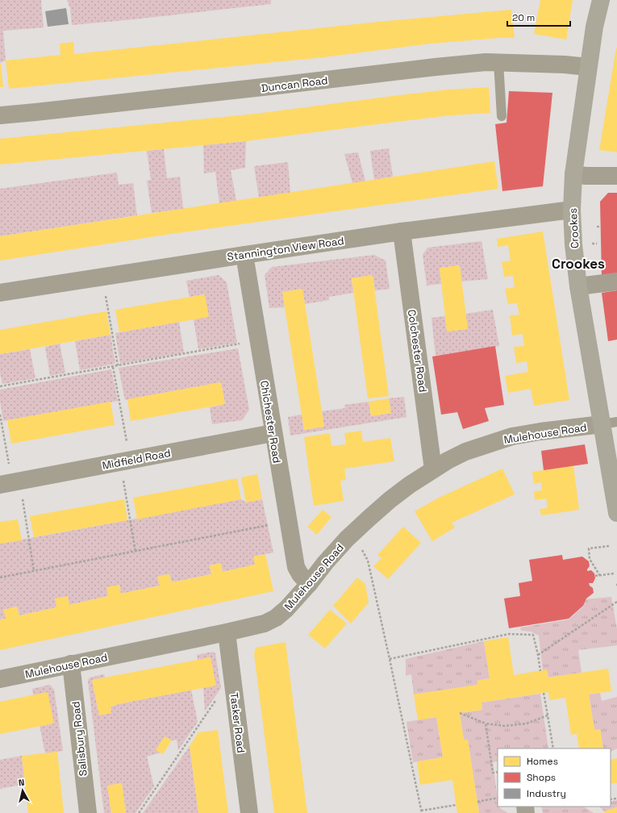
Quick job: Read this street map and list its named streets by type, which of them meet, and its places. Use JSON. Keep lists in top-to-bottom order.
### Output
{
  "streets": {
    "street": [
      "Duncan Road",
      "Crookes",
      "Stannington View Road",
      "Colchester Road",
      "Chichester Road",
      "Mulehouse Road",
      "Midfield Road",
      "Tasker Road",
      "Salisbury Road"
    ]
  },
  "crossings": [
    ["Duncan Road", "Crookes"],
    ["Crookes", "Stannington View Road"],
    ["Crookes", "Mulehouse Road"],
    ["Stannington View Road", "Colchester Road"],
    ["Stannington View Road", "Chichester Road"],
    ["Colchester Road", "Mulehouse Road"],
    ["Chichester Road", "Mulehouse Road"],
    ["Chichester Road", "Midfield Road"],
    ["Mulehouse Road", "Tasker Road"],
    ["Mulehouse Road", "Salisbury Road"]
  ],
  "districts": ["Crookes"],
  "legend": ["Homes", "Shops", "Industry"],
  "scale_bar": "20 m",
  "north": "top"
}
